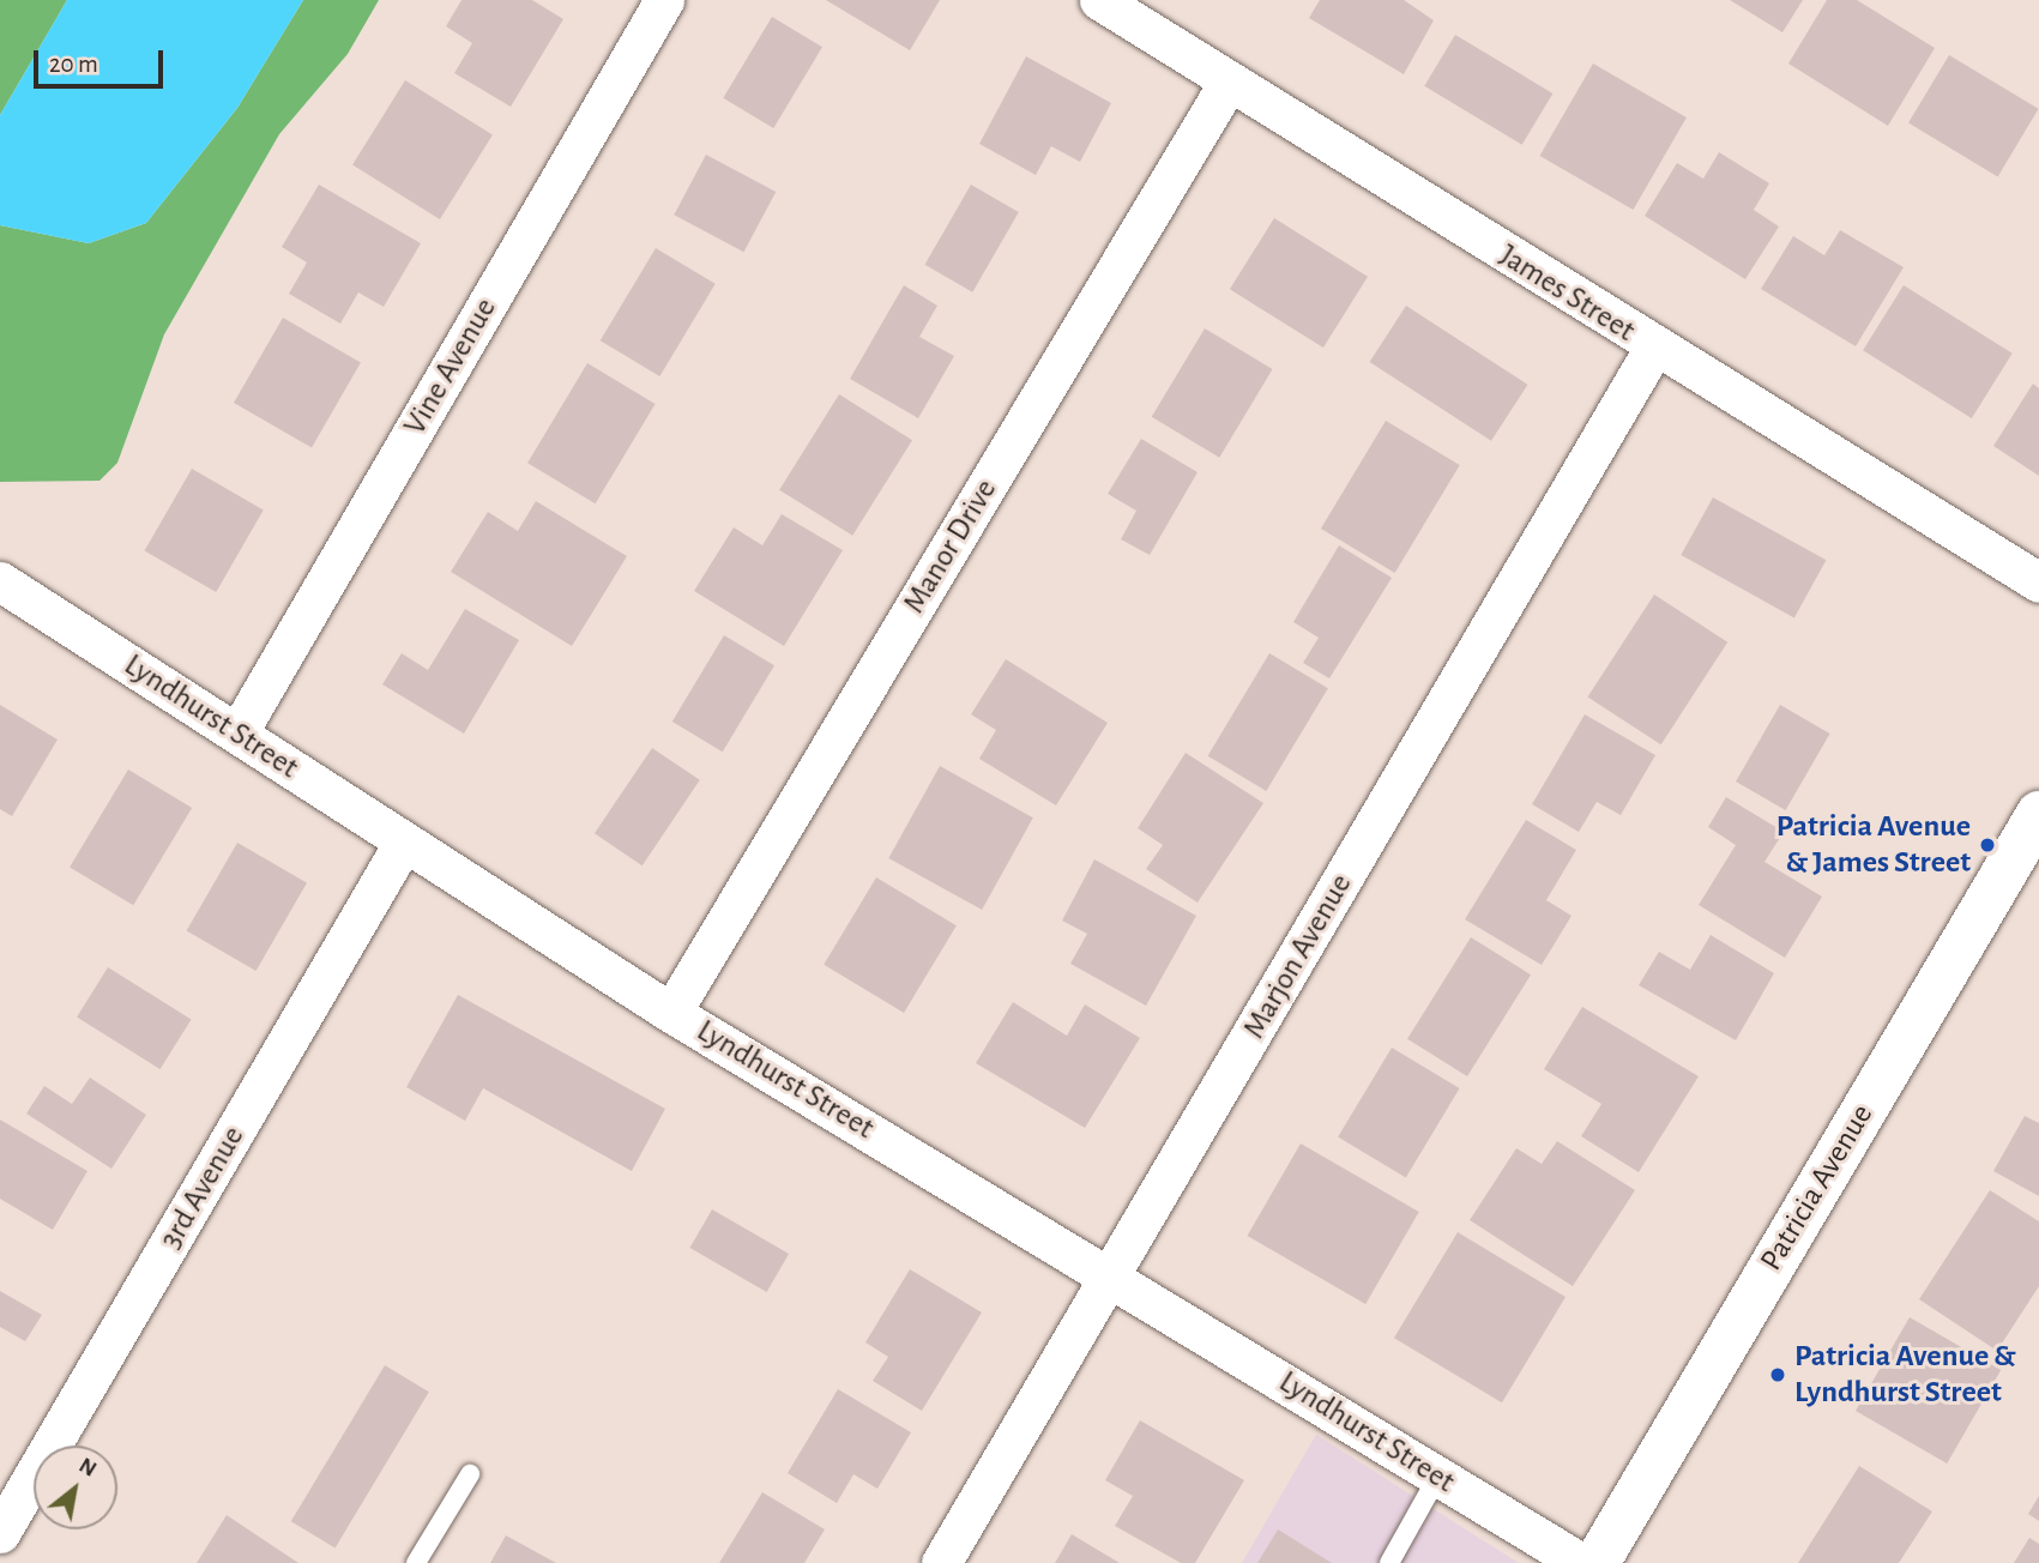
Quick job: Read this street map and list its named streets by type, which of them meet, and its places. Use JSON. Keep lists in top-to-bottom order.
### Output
{
  "streets": {
    "street": [
      "James Street",
      "Vine Avenue",
      "Manor Drive",
      "Lyndhurst Street",
      "Marjon Avenue",
      "3rd Avenue",
      "Patricia Avenue"
    ]
  },
  "crossings": [
    ["James Street", "Manor Drive"],
    ["James Street", "Marjon Avenue"],
    ["Vine Avenue", "Lyndhurst Street"],
    ["Manor Drive", "Lyndhurst Street"],
    ["Lyndhurst Street", "Marjon Avenue"],
    ["Lyndhurst Street", "3rd Avenue"]
  ],
  "places": ["Patricia Avenue & James Street", "Patricia Avenue & Lyndhurst Street"],
  "scale_bar": "20 m",
  "north": "top right"
}
